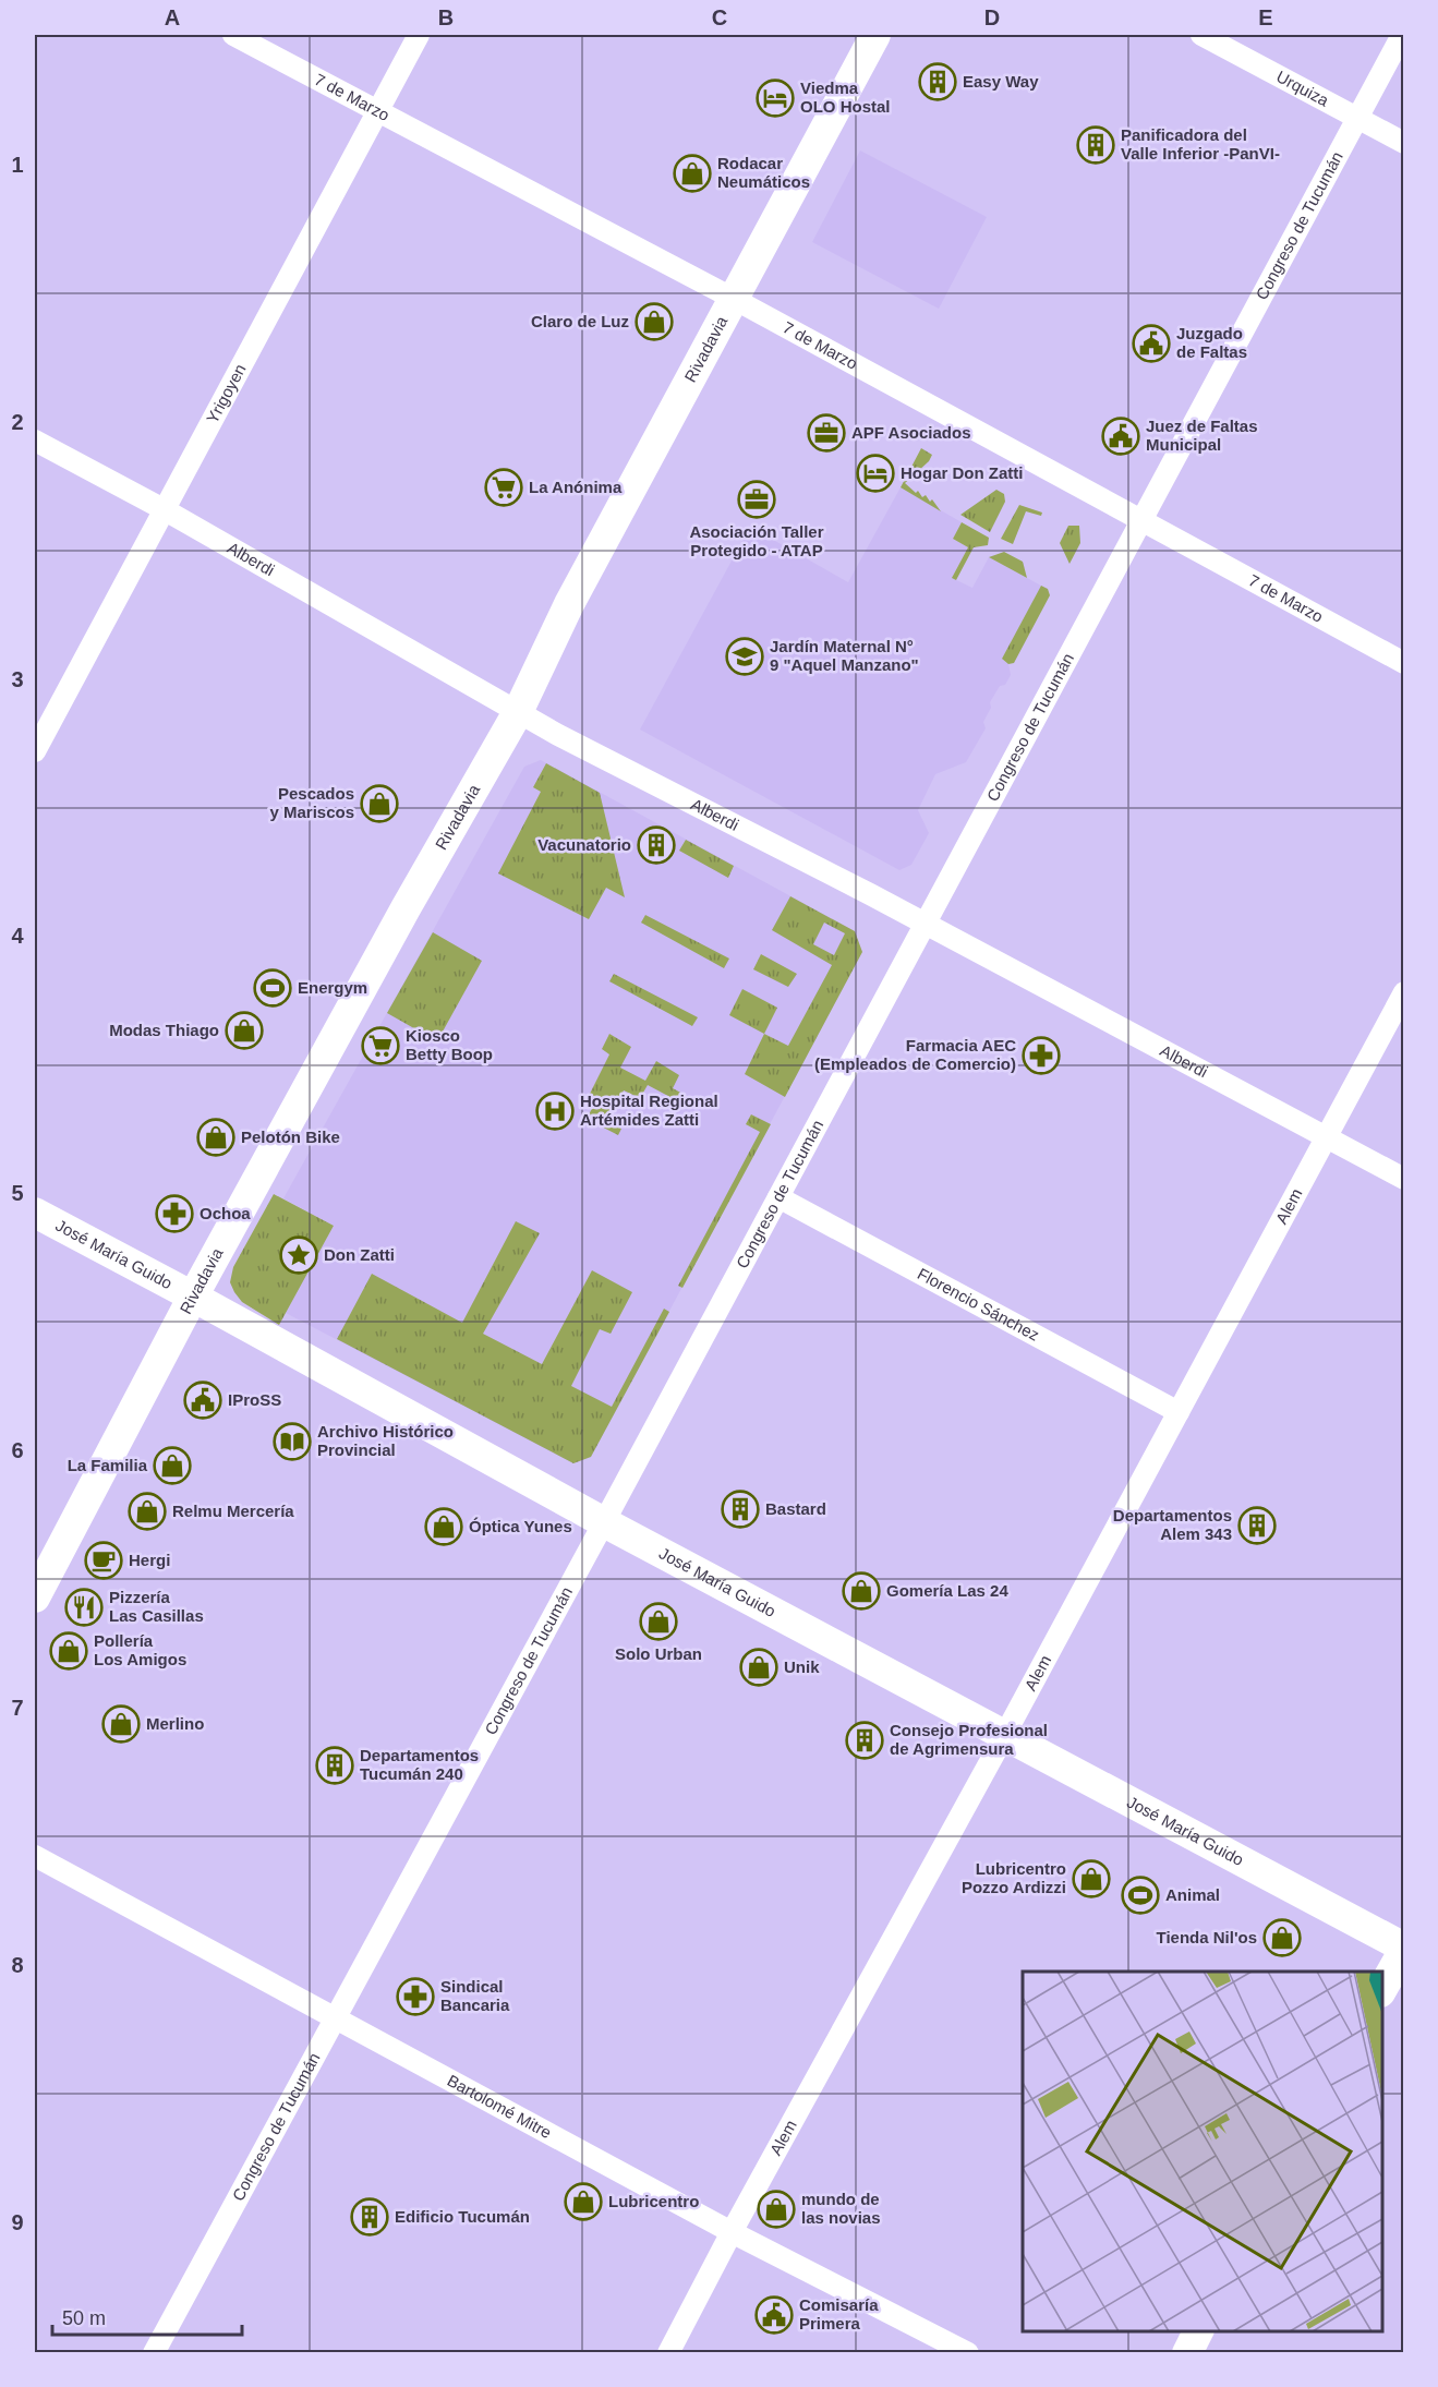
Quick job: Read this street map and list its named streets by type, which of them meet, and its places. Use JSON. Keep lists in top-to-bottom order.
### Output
{
  "streets": {
    "main road": ["Rivadavia", "José María Guido"],
    "street": [
      "Urquiza",
      "7 de Marzo",
      "Congreso de Tucumán",
      "Yrigoyen",
      "Alberdi",
      "Alem",
      "Florencio Sánchez",
      "Bartolomé Mitre"
    ]
  },
  "crossings": [
    ["Urquiza", "Congreso de Tucumán"],
    ["7 de Marzo", "Congreso de Tucumán"],
    ["7 de Marzo", "Rivadavia"],
    ["7 de Marzo", "Yrigoyen"],
    ["Congreso de Tucumán", "Alberdi"],
    ["Congreso de Tucumán", "José María Guido"],
    ["Congreso de Tucumán", "Florencio Sánchez"],
    ["Congreso de Tucumán", "Bartolomé Mitre"],
    ["Rivadavia", "Alberdi"],
    ["Rivadavia", "José María Guido"],
    ["Yrigoyen", "Alberdi"],
    ["Alberdi", "Alem"],
    ["Alem", "José María Guido"],
    ["Alem", "Florencio Sánchez"],
    ["Alem", "Bartolomé Mitre"]
  ],
  "places": {
    "building": [
      "Easy Way",
      "Panificadora del Valle Inferior -PanVI-",
      "Vacunatorio",
      "Bastard",
      "Departamentos Alem 343",
      "Consejo Profesional de Agrimensura",
      "Departamentos Tucumán 240",
      "Edificio Tucumán"
    ],
    "hotel": ["Viedma OLO Hostal", "Hogar Don Zatti"],
    "shop": [
      "Rodacar Neumáticos",
      "Claro de Luz",
      "Pescados y Mariscos",
      "Modas Thiago",
      "Pelotón Bike",
      "La Familia",
      "Relmu Mercería",
      "Óptica Yunes",
      "Gomería Las 24",
      "Solo Urban",
      "Pollería Los Amigos",
      "Unik",
      "Merlino",
      "Lubricentro Pozzo Ardizzi",
      "Tienda Nil'os",
      "Lubricentro",
      "mundo de las novias"
    ],
    "public building": [
      "Juzgado de Faltas",
      "Juez de Faltas Municipal",
      "IProSS",
      "Comisaría Primera"
    ],
    "office": ["APF Asociados", "Asociación Taller Protegido - ATAP"],
    "supermarket": ["La Anónima", "Kiosco Betty Boop"],
    "school or university": ["Jardín Maternal N° 9 \"Aquel Manzano\""],
    "sports": ["Energym", "Animal"],
    "pharmacy": ["Farmacia AEC (Empleados de Comercio)", "Ochoa", "Sindical Bancaria"],
    "hospital": ["Hospital Regional Artémides Zatti"],
    "place": ["Don Zatti"],
    "library": ["Archivo Histórico Provincial"],
    "cafe": ["Hergi"],
    "restaurant": ["Pizzería Las Casillas"]
  },
  "scale_bar": "50 m",
  "grid": {
    "columns": [
      "A",
      "B",
      "C",
      "D",
      "E"
    ],
    "rows": [
      "1",
      "2",
      "3",
      "4",
      "5",
      "6",
      "7",
      "8",
      "9"
    ]
  }
}
